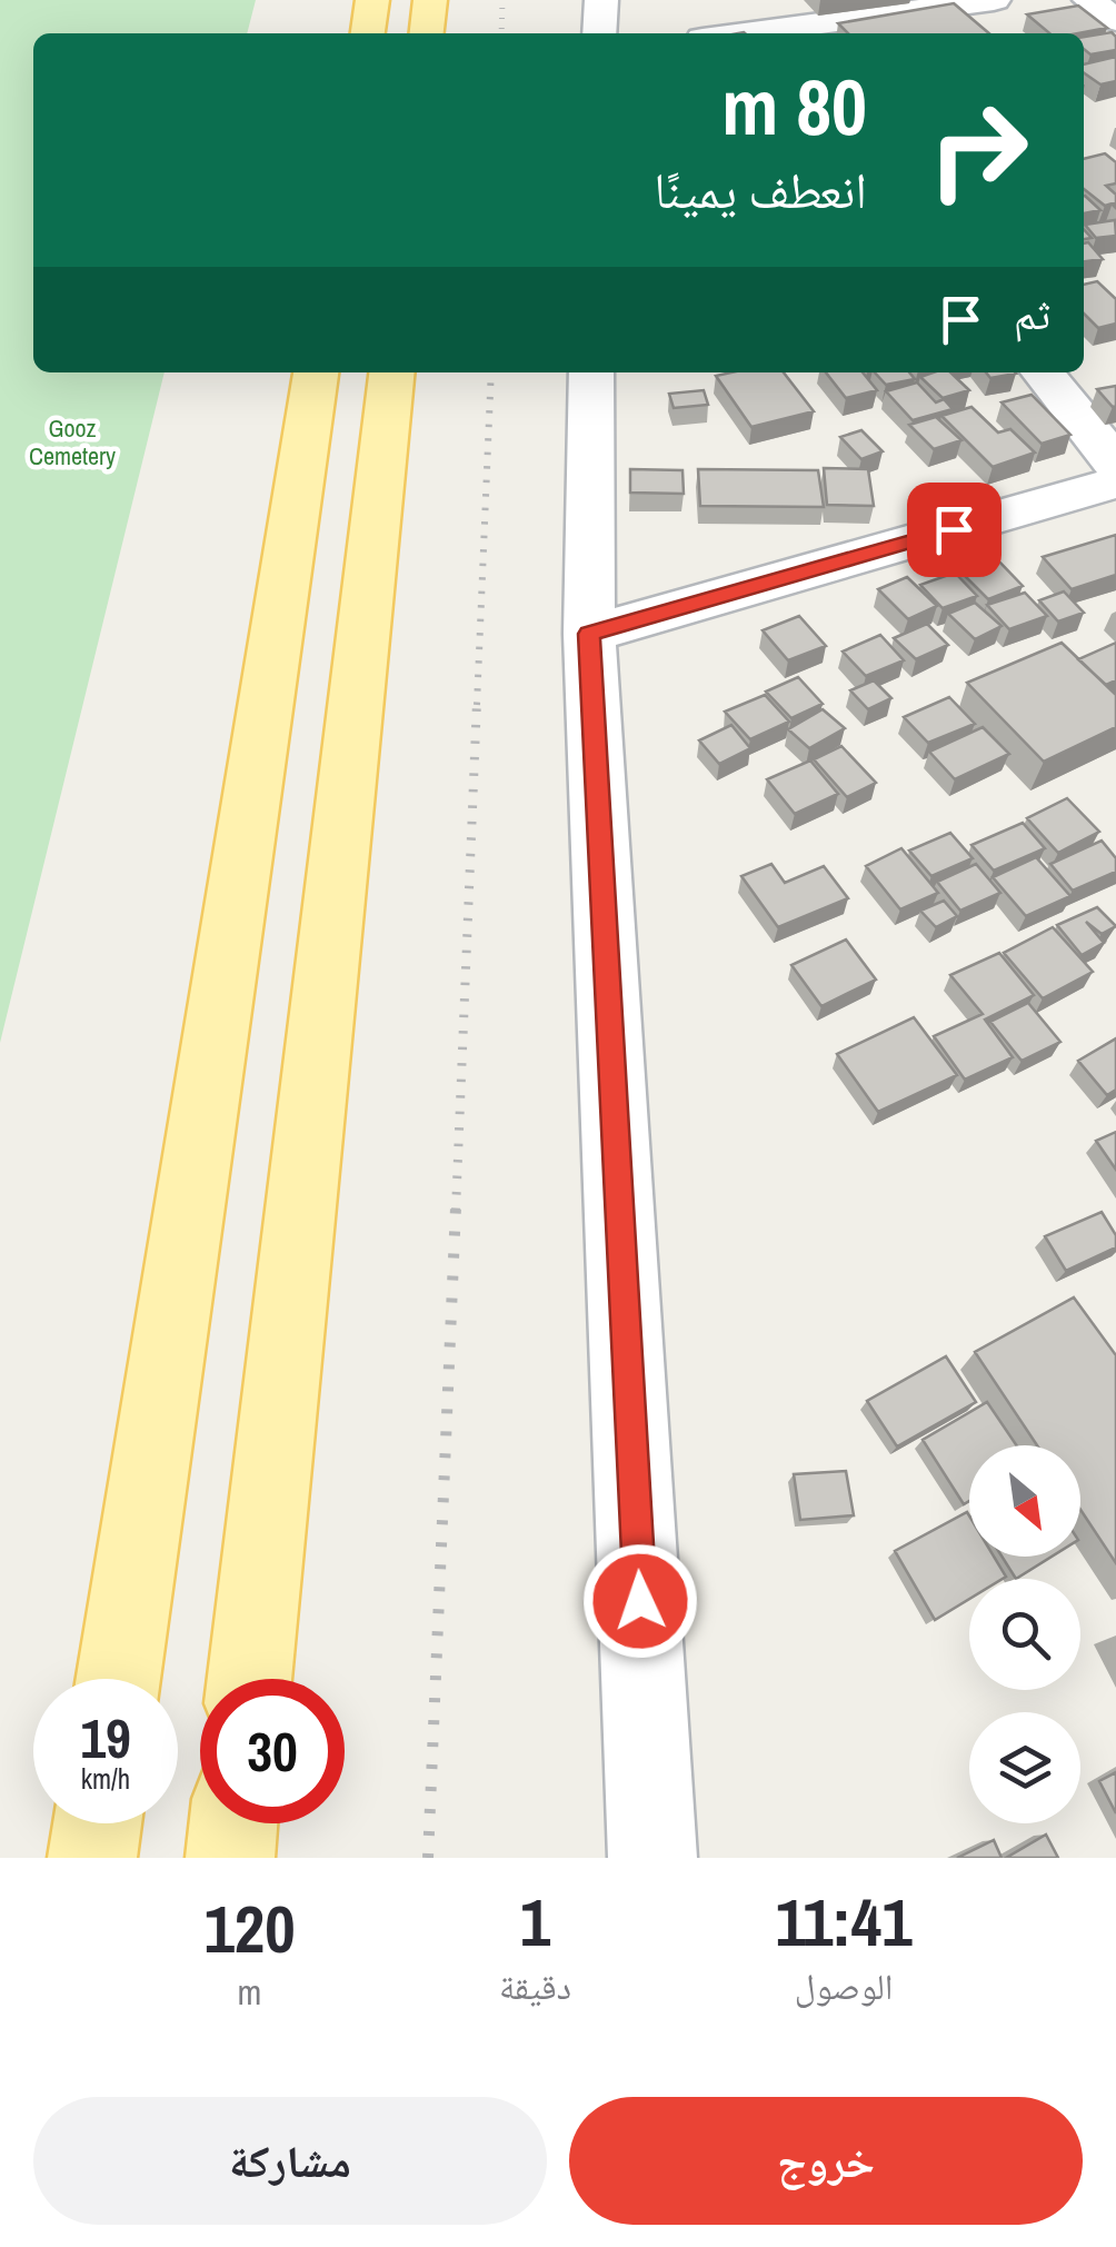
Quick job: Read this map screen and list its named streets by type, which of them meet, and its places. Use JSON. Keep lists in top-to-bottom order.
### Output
{
  "parks": ["Gooz Cemetery"],
  "north": "bottom right",
  "page": {
    "turn": ["80 m", "انعطف يمينًا"],
    "then": "ثم",
    "speed": "19 km/h",
    "limit": "30",
    "eta": [
      "11:41",
      "الوصول",
      "1",
      "دقيقة",
      "120",
      "m"
    ],
    "buttons": ["خروج", "مشاركة"]
  }
}
